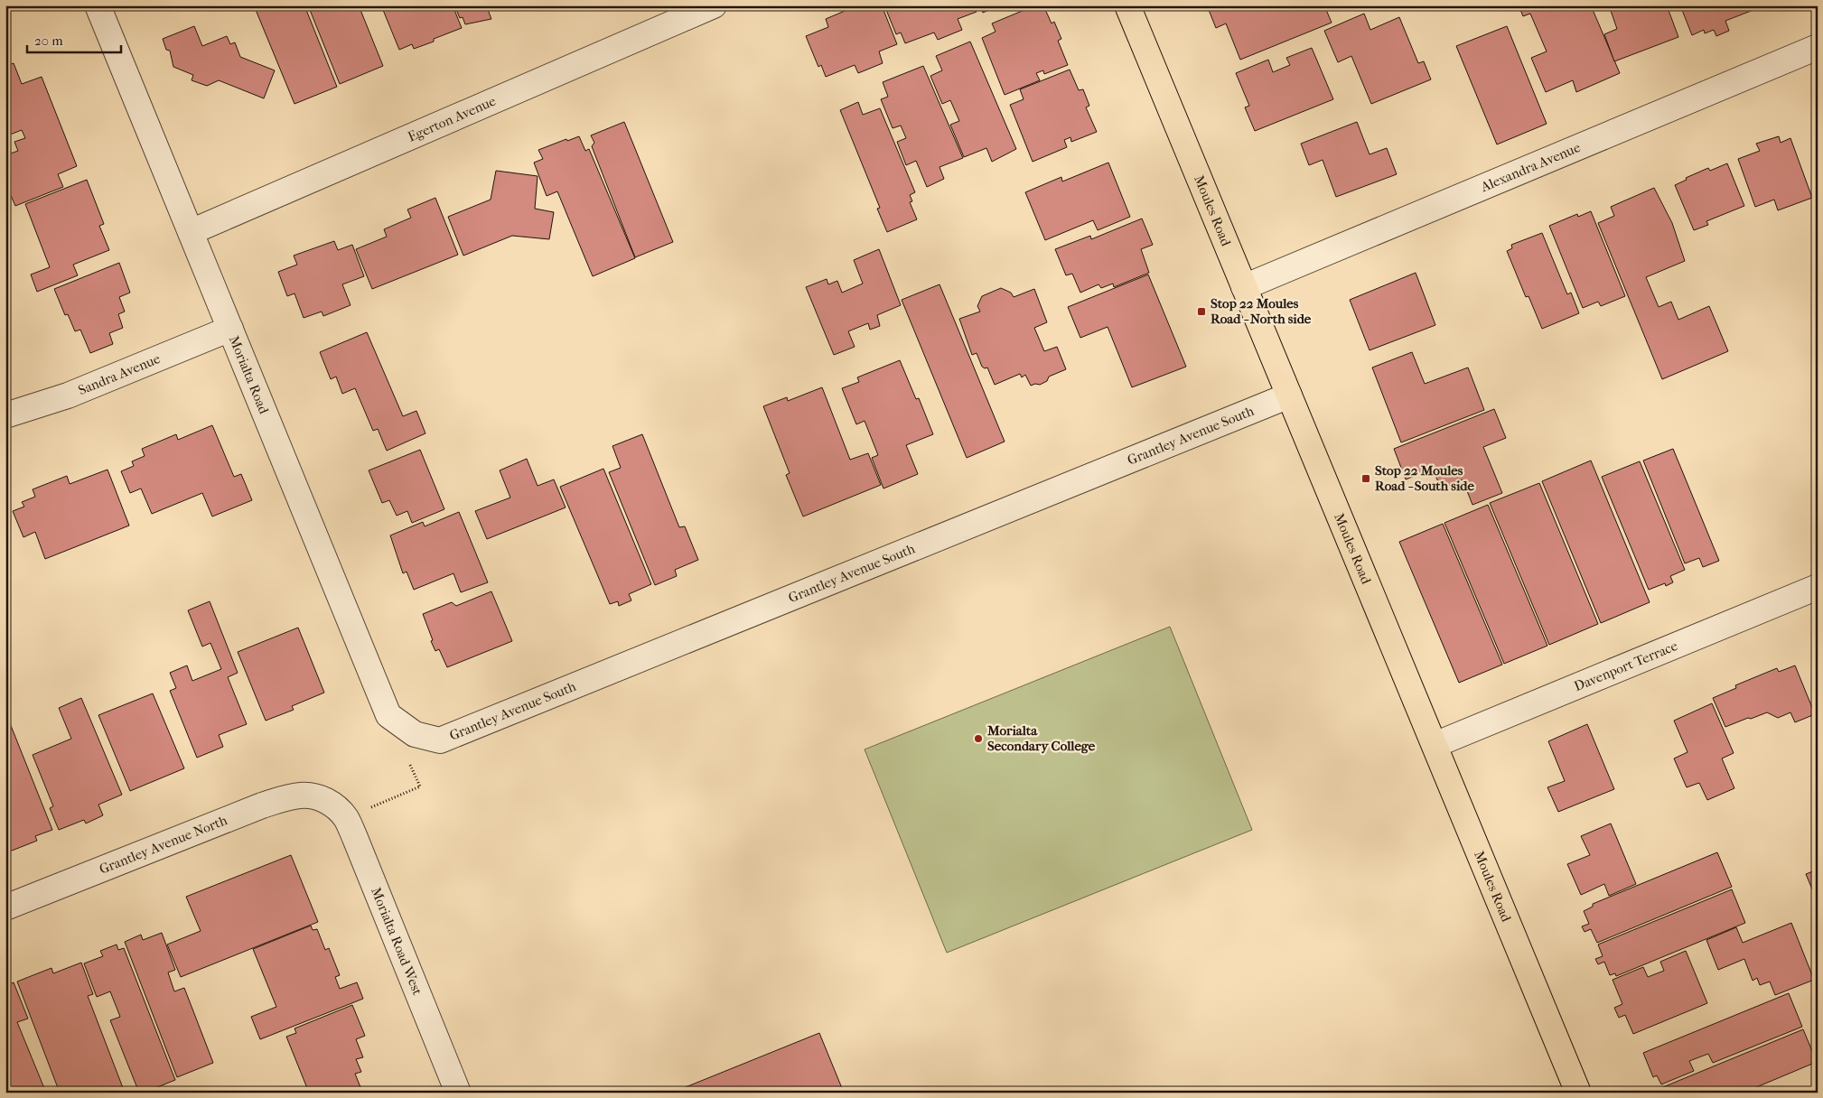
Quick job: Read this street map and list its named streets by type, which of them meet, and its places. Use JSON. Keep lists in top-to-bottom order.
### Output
{
  "streets": {
    "main road": ["Moules Road"],
    "street": [
      "Egerton Avenue",
      "Alexandra Avenue",
      "Sandra Avenue",
      "Morialta Road",
      "Grantley Avenue South",
      "Davenport Terrace",
      "Grantley Avenue North",
      "Morialta Road West"
    ]
  },
  "crossings": [
    ["Egerton Avenue", "Morialta Road"],
    ["Alexandra Avenue", "Moules Road"],
    ["Moules Road", "Grantley Avenue South"],
    ["Moules Road", "Davenport Terrace"],
    ["Sandra Avenue", "Morialta Road"],
    ["Morialta Road", "Grantley Avenue South"],
    ["Grantley Avenue North", "Morialta Road West"]
  ],
  "places": {
    "transit": ["Stop 22 Moules Road - North side", "Stop 22 Moules Road - South side"],
    "other": ["Morialta Secondary College"]
  },
  "scale_bar": "20 m"
}
